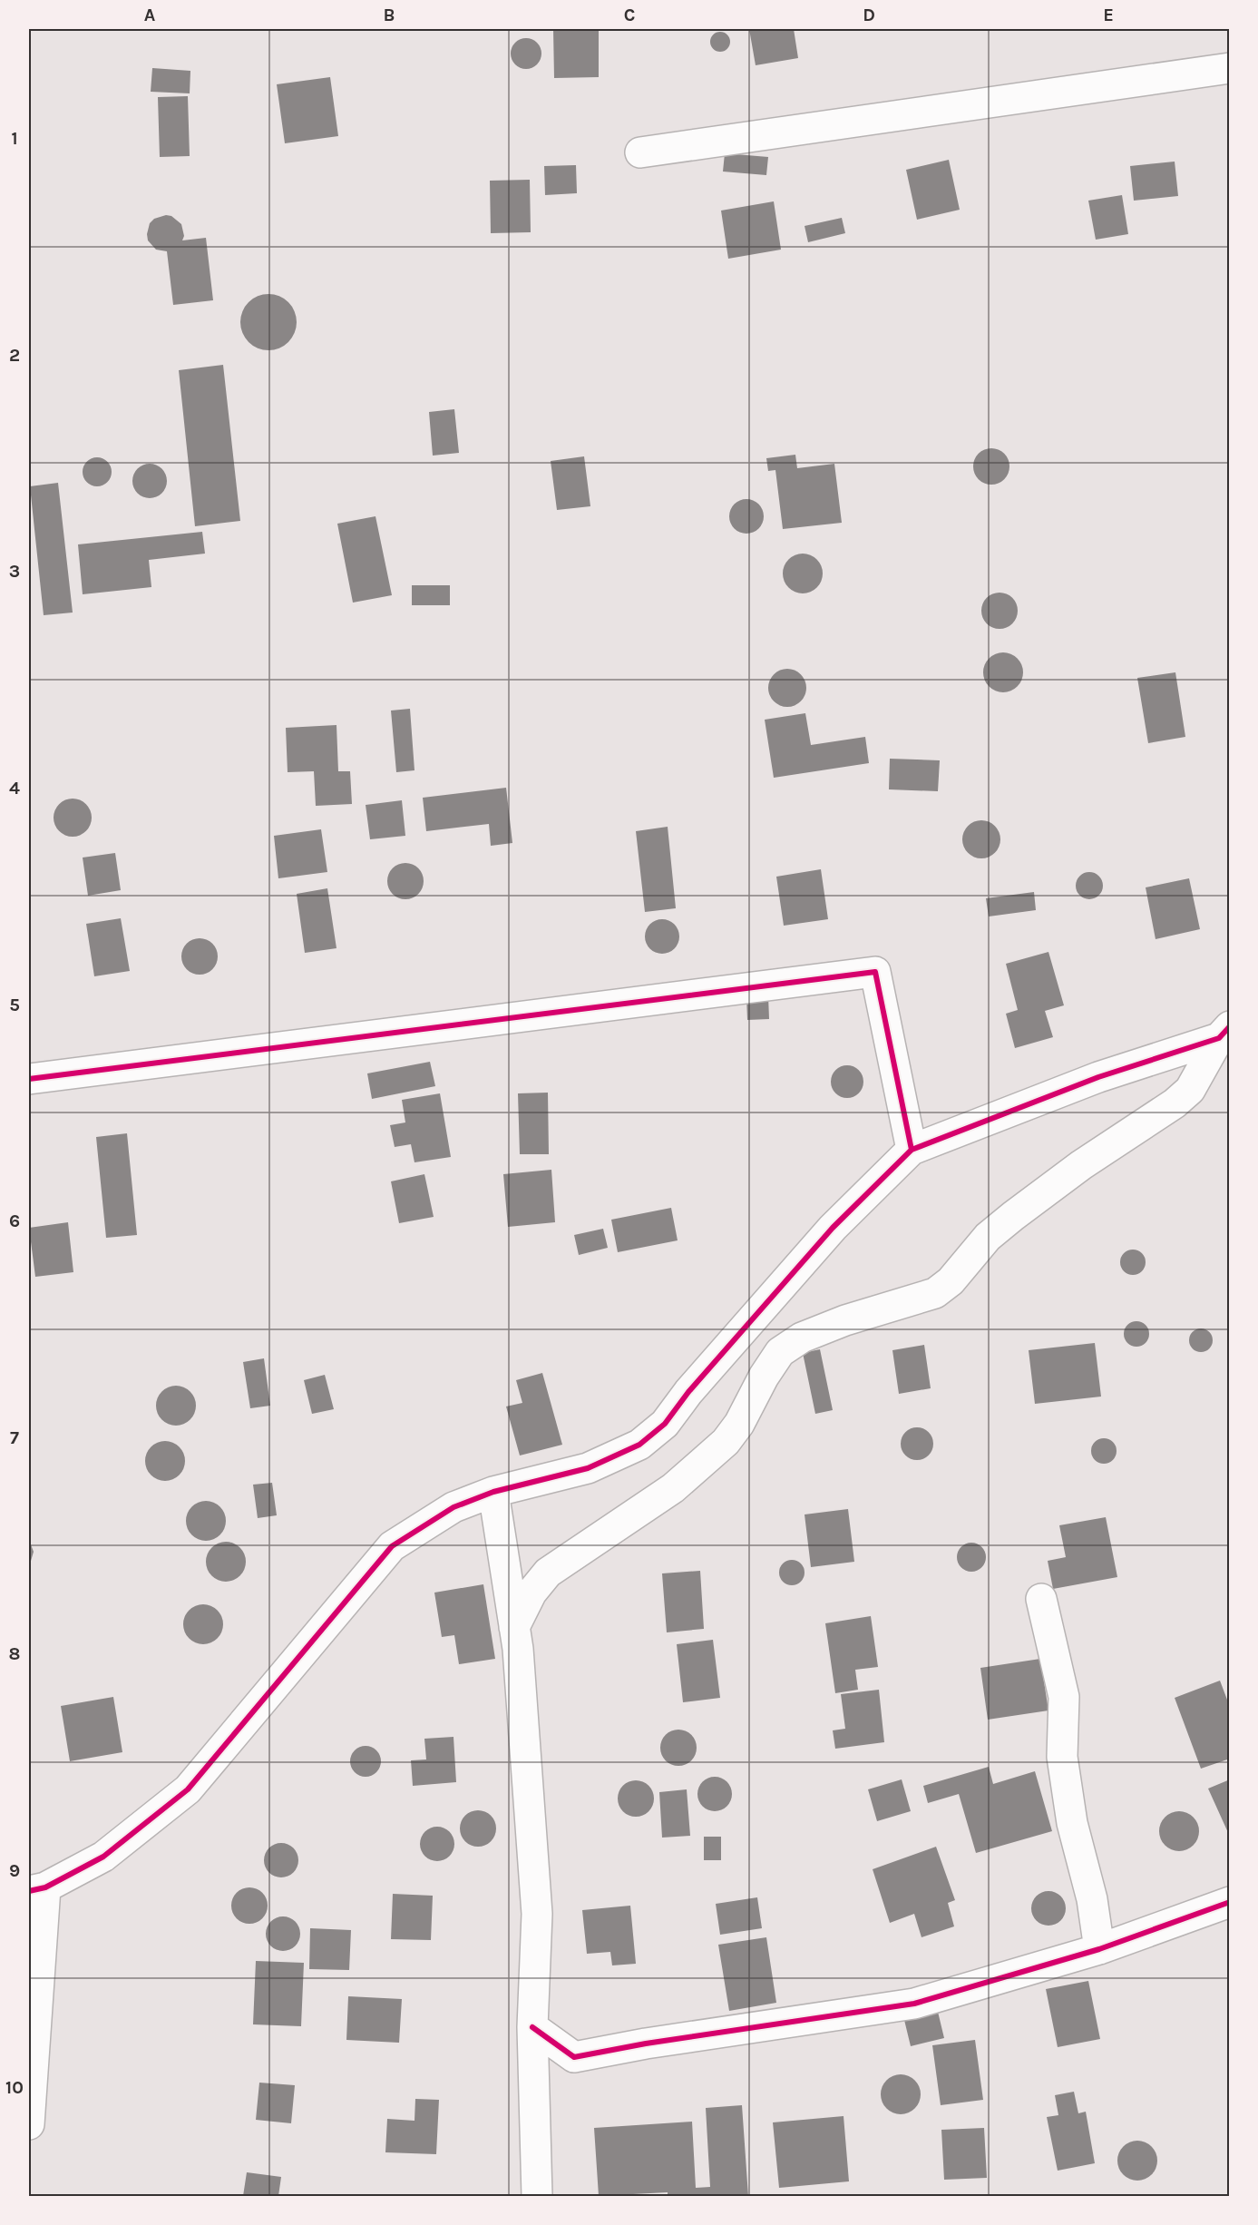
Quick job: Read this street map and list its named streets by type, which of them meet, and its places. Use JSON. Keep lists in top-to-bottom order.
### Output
{
  "grid": {
    "columns": [
      "A",
      "B",
      "C",
      "D",
      "E"
    ],
    "rows": [
      "1",
      "2",
      "3",
      "4",
      "5",
      "6",
      "7",
      "8",
      "9",
      "10"
    ]
  }
}
